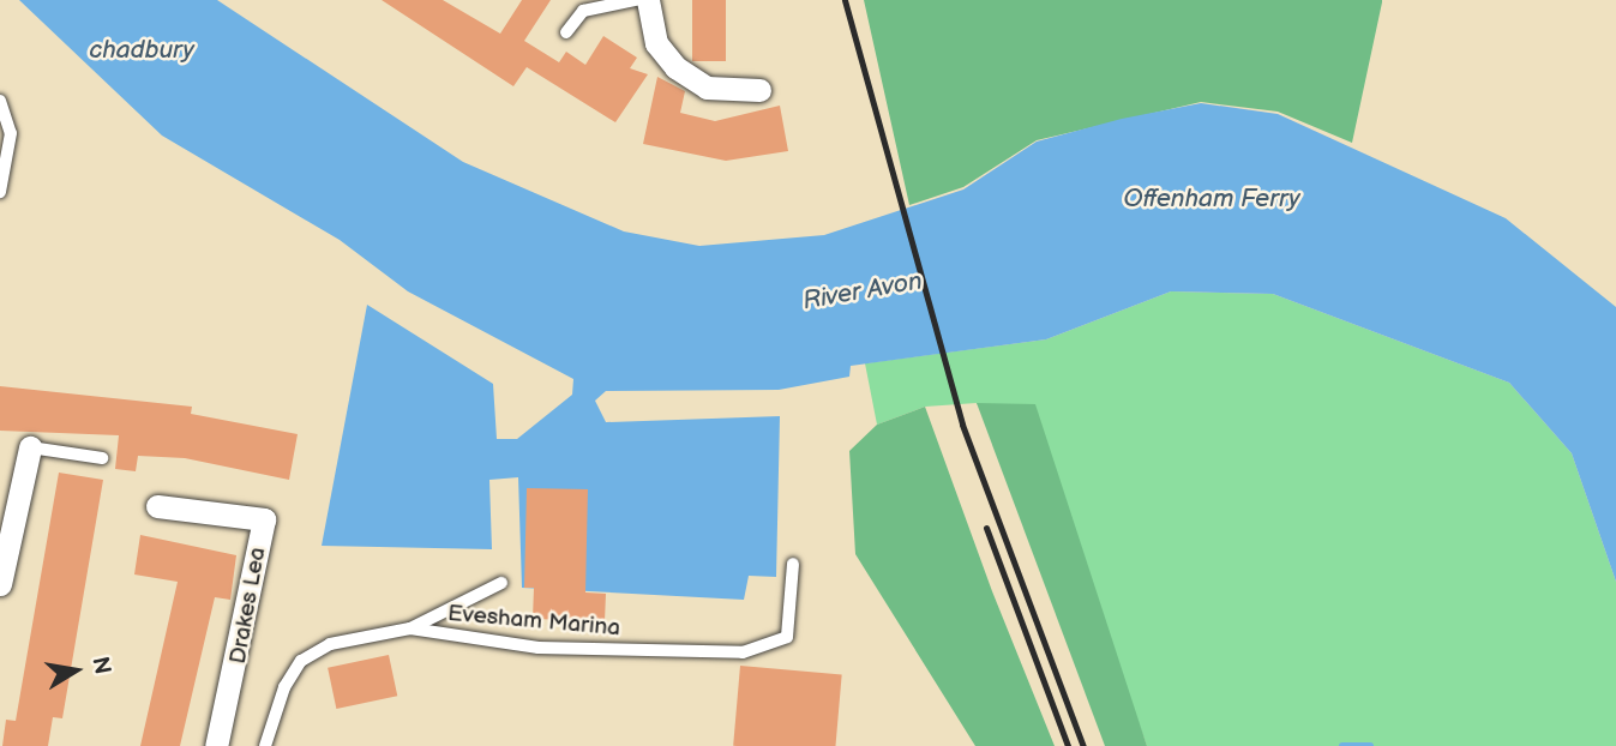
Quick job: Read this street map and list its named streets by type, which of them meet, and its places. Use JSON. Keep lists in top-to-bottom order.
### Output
{
  "streets": {
    "street": ["Drakes Lea"],
    "lane": ["Evesham Marina"]
  },
  "water": ["chadbury", "Offenham Ferry", "River Avon"],
  "north": "right"
}
